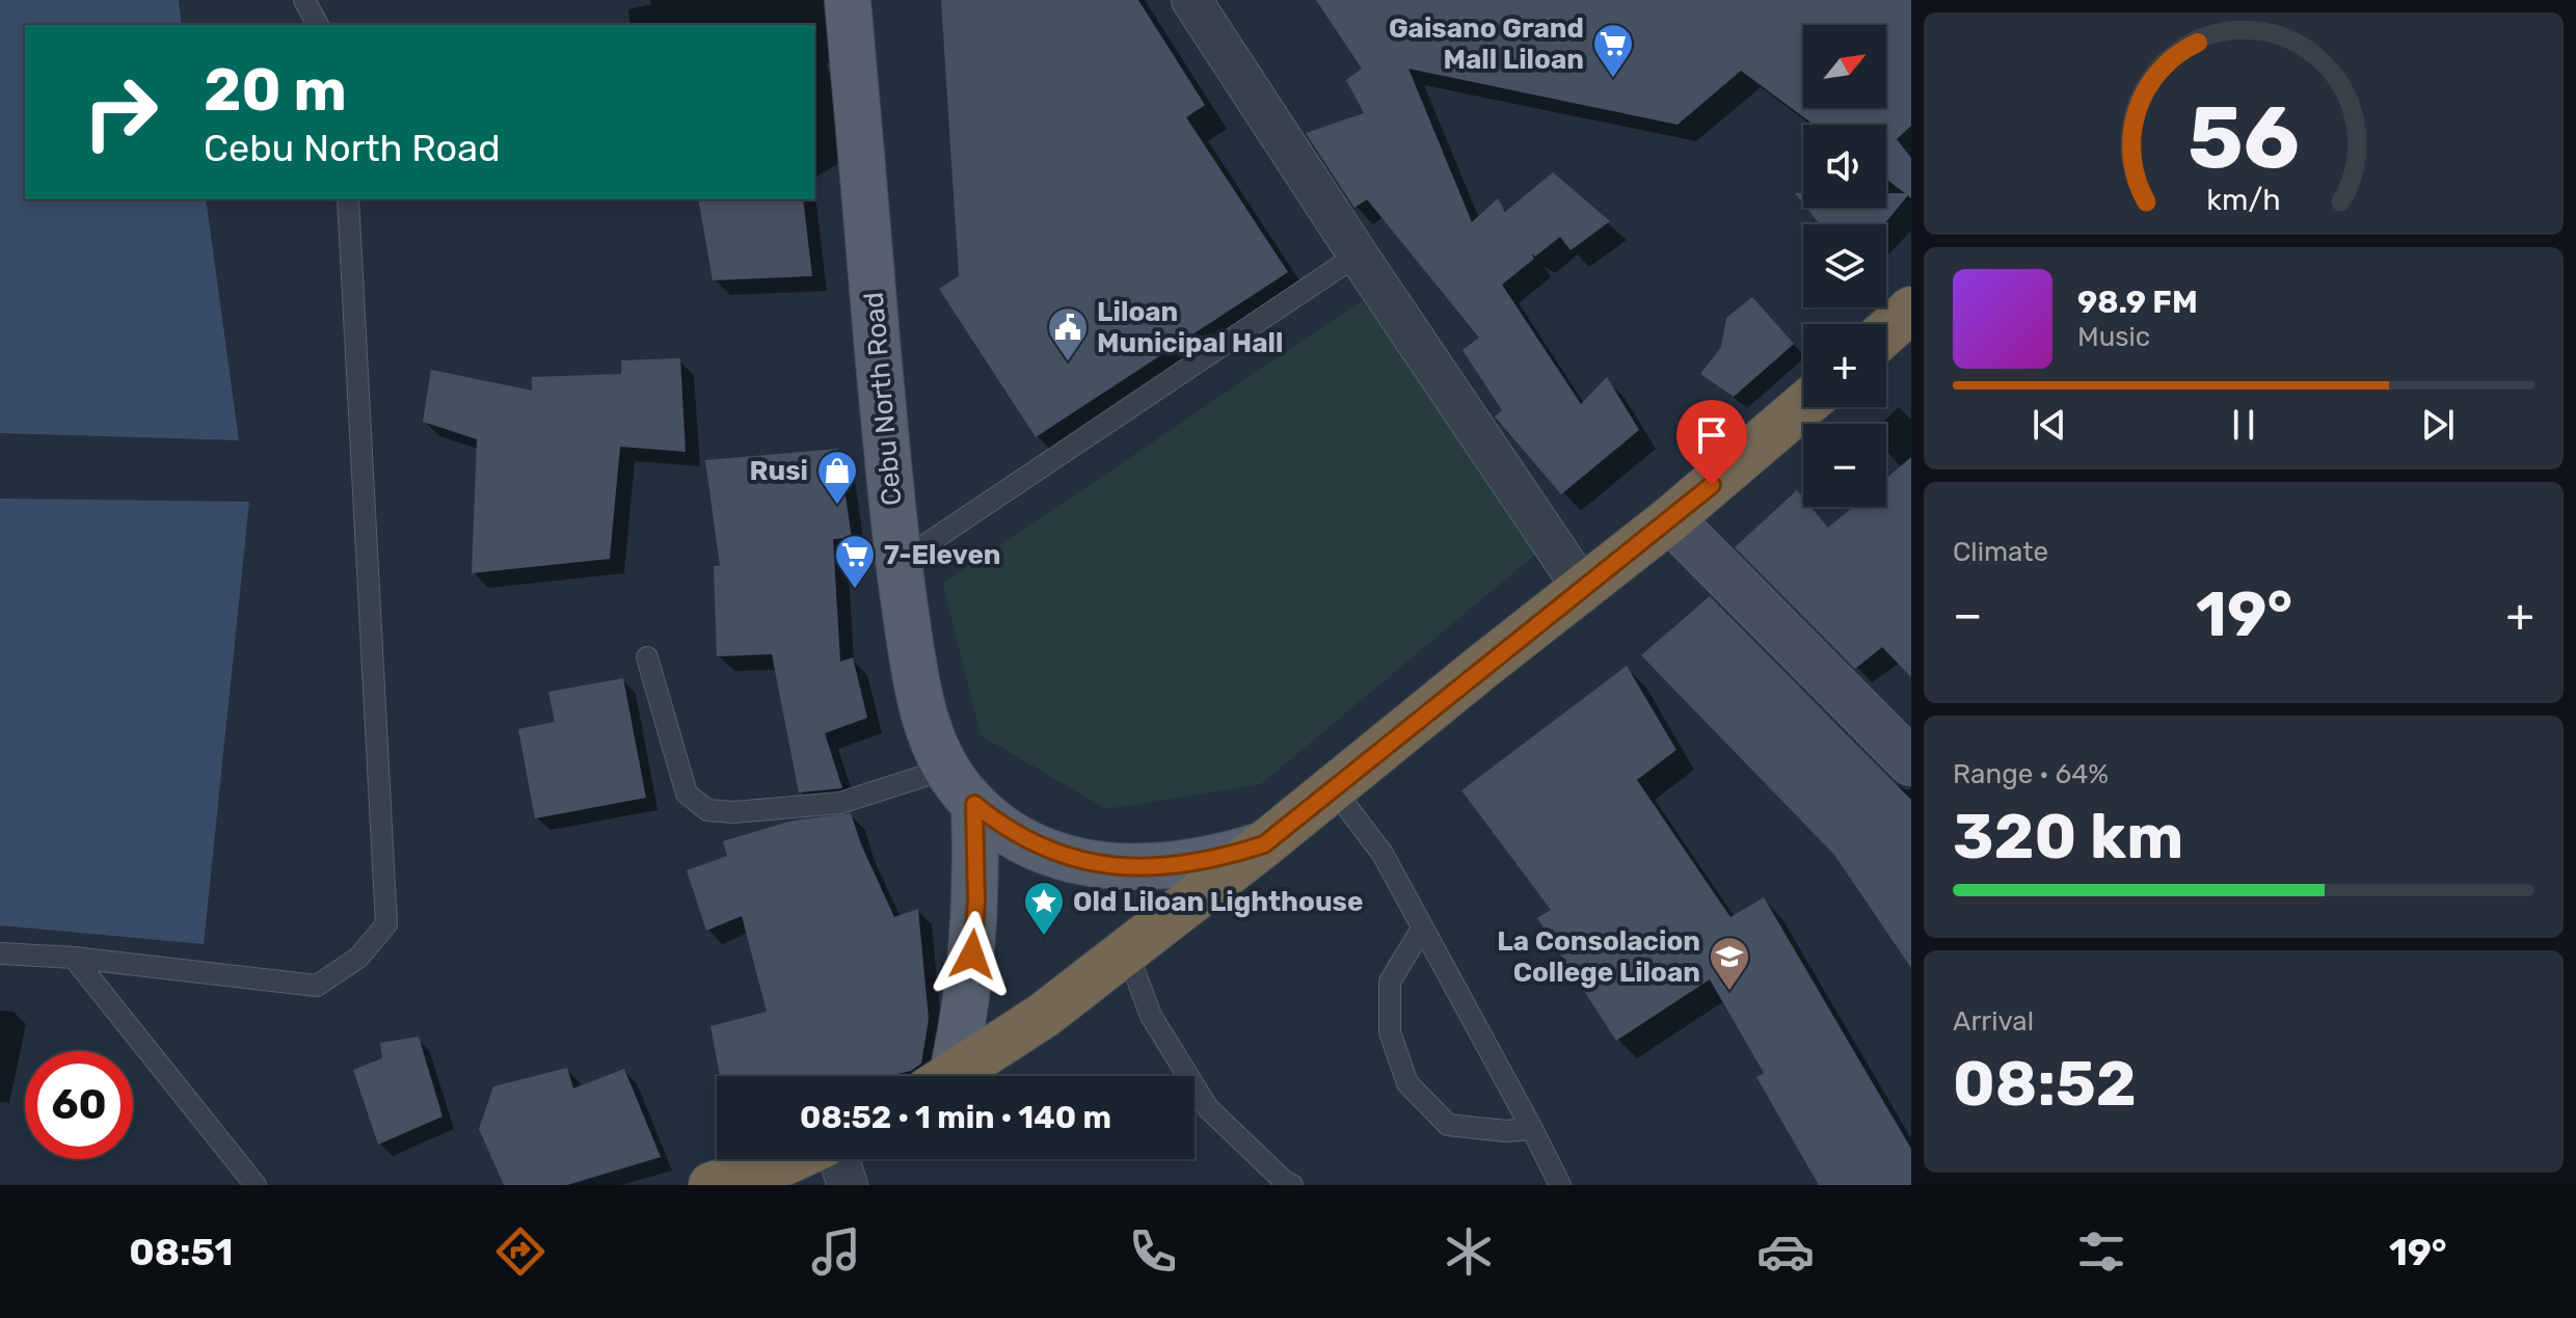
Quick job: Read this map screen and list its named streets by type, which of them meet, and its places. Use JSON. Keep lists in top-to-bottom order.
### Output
{
  "streets": {
    "highway": ["Cebu North Road"]
  },
  "places": {
    "supermarket": ["Gaisano Grand Mall Liloan", "7-Eleven"],
    "public building": ["Liloan Municipal Hall"],
    "shop": ["Rusi"],
    "place": ["Old Liloan Lighthouse"],
    "school or university": ["La Consolacion College Liloan"]
  },
  "north": "top right",
  "page": {
    "map_buttons": ["+", "−"],
    "turn": ["20 m", "Cebu North Road"],
    "song": ["98.9 FM", "Music"],
    "tile": [
      "Climate",
      ["Range · 64%", "320 km"],
      ["Arrival", "08:52"]
    ],
    "heat": ["−", "19°", "+"],
    "limit": "60",
    "trip": "08:52 · 1 min · 140 m",
    "tabs": ["08:51", "19°"],
    "gauge": ["56", "km/h"]
  }
}
